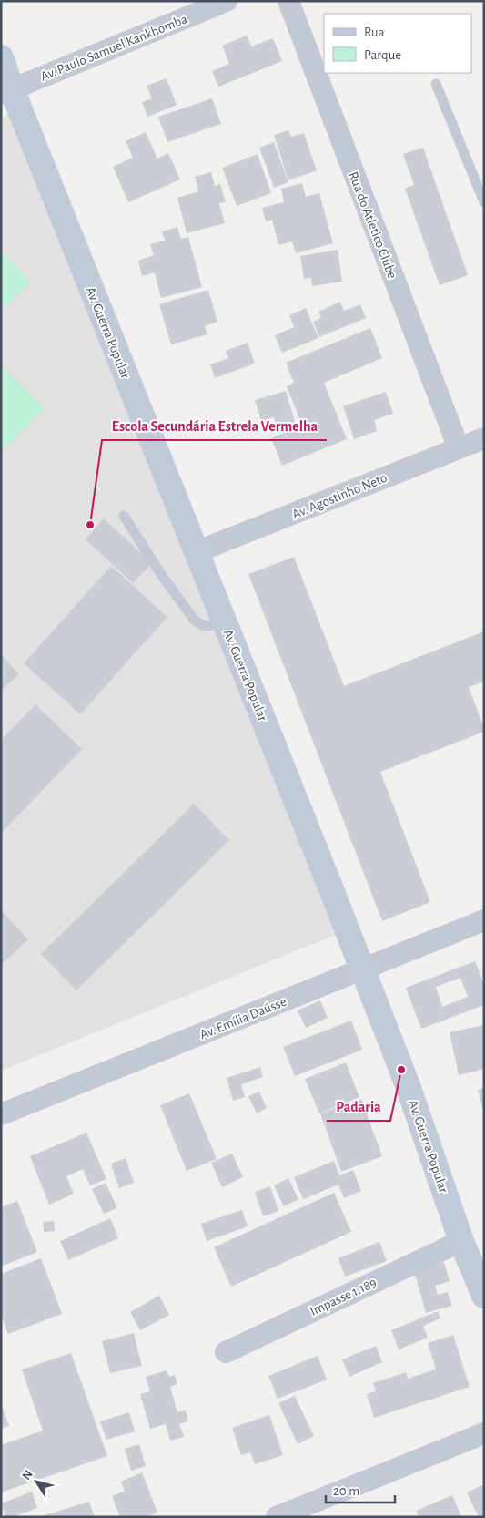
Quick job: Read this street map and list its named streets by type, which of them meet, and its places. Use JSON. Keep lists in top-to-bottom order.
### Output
{
  "streets": {
    "main road": ["Av. Guerra Popular"],
    "street": [
      "Av. Paulo Samuel Kankhomba",
      "Rua do Atletico Clube",
      "Av. Agostinho Neto",
      "Av. Emília Daússe",
      "Impasse 1.189"
    ]
  },
  "crossings": [
    ["Av. Paulo Samuel Kankhomba", "Av. Guerra Popular"],
    ["Rua do Atletico Clube", "Av. Agostinho Neto"],
    ["Av. Guerra Popular", "Av. Agostinho Neto"],
    ["Av. Guerra Popular", "Av. Emília Daússe"],
    ["Av. Guerra Popular", "Impasse 1.189"]
  ],
  "places": ["Escola Secundária Estrela Vermelha", "Padaria"],
  "legend": ["Rua", "Parque"],
  "scale_bar": "20 m",
  "north": "top left"
}
